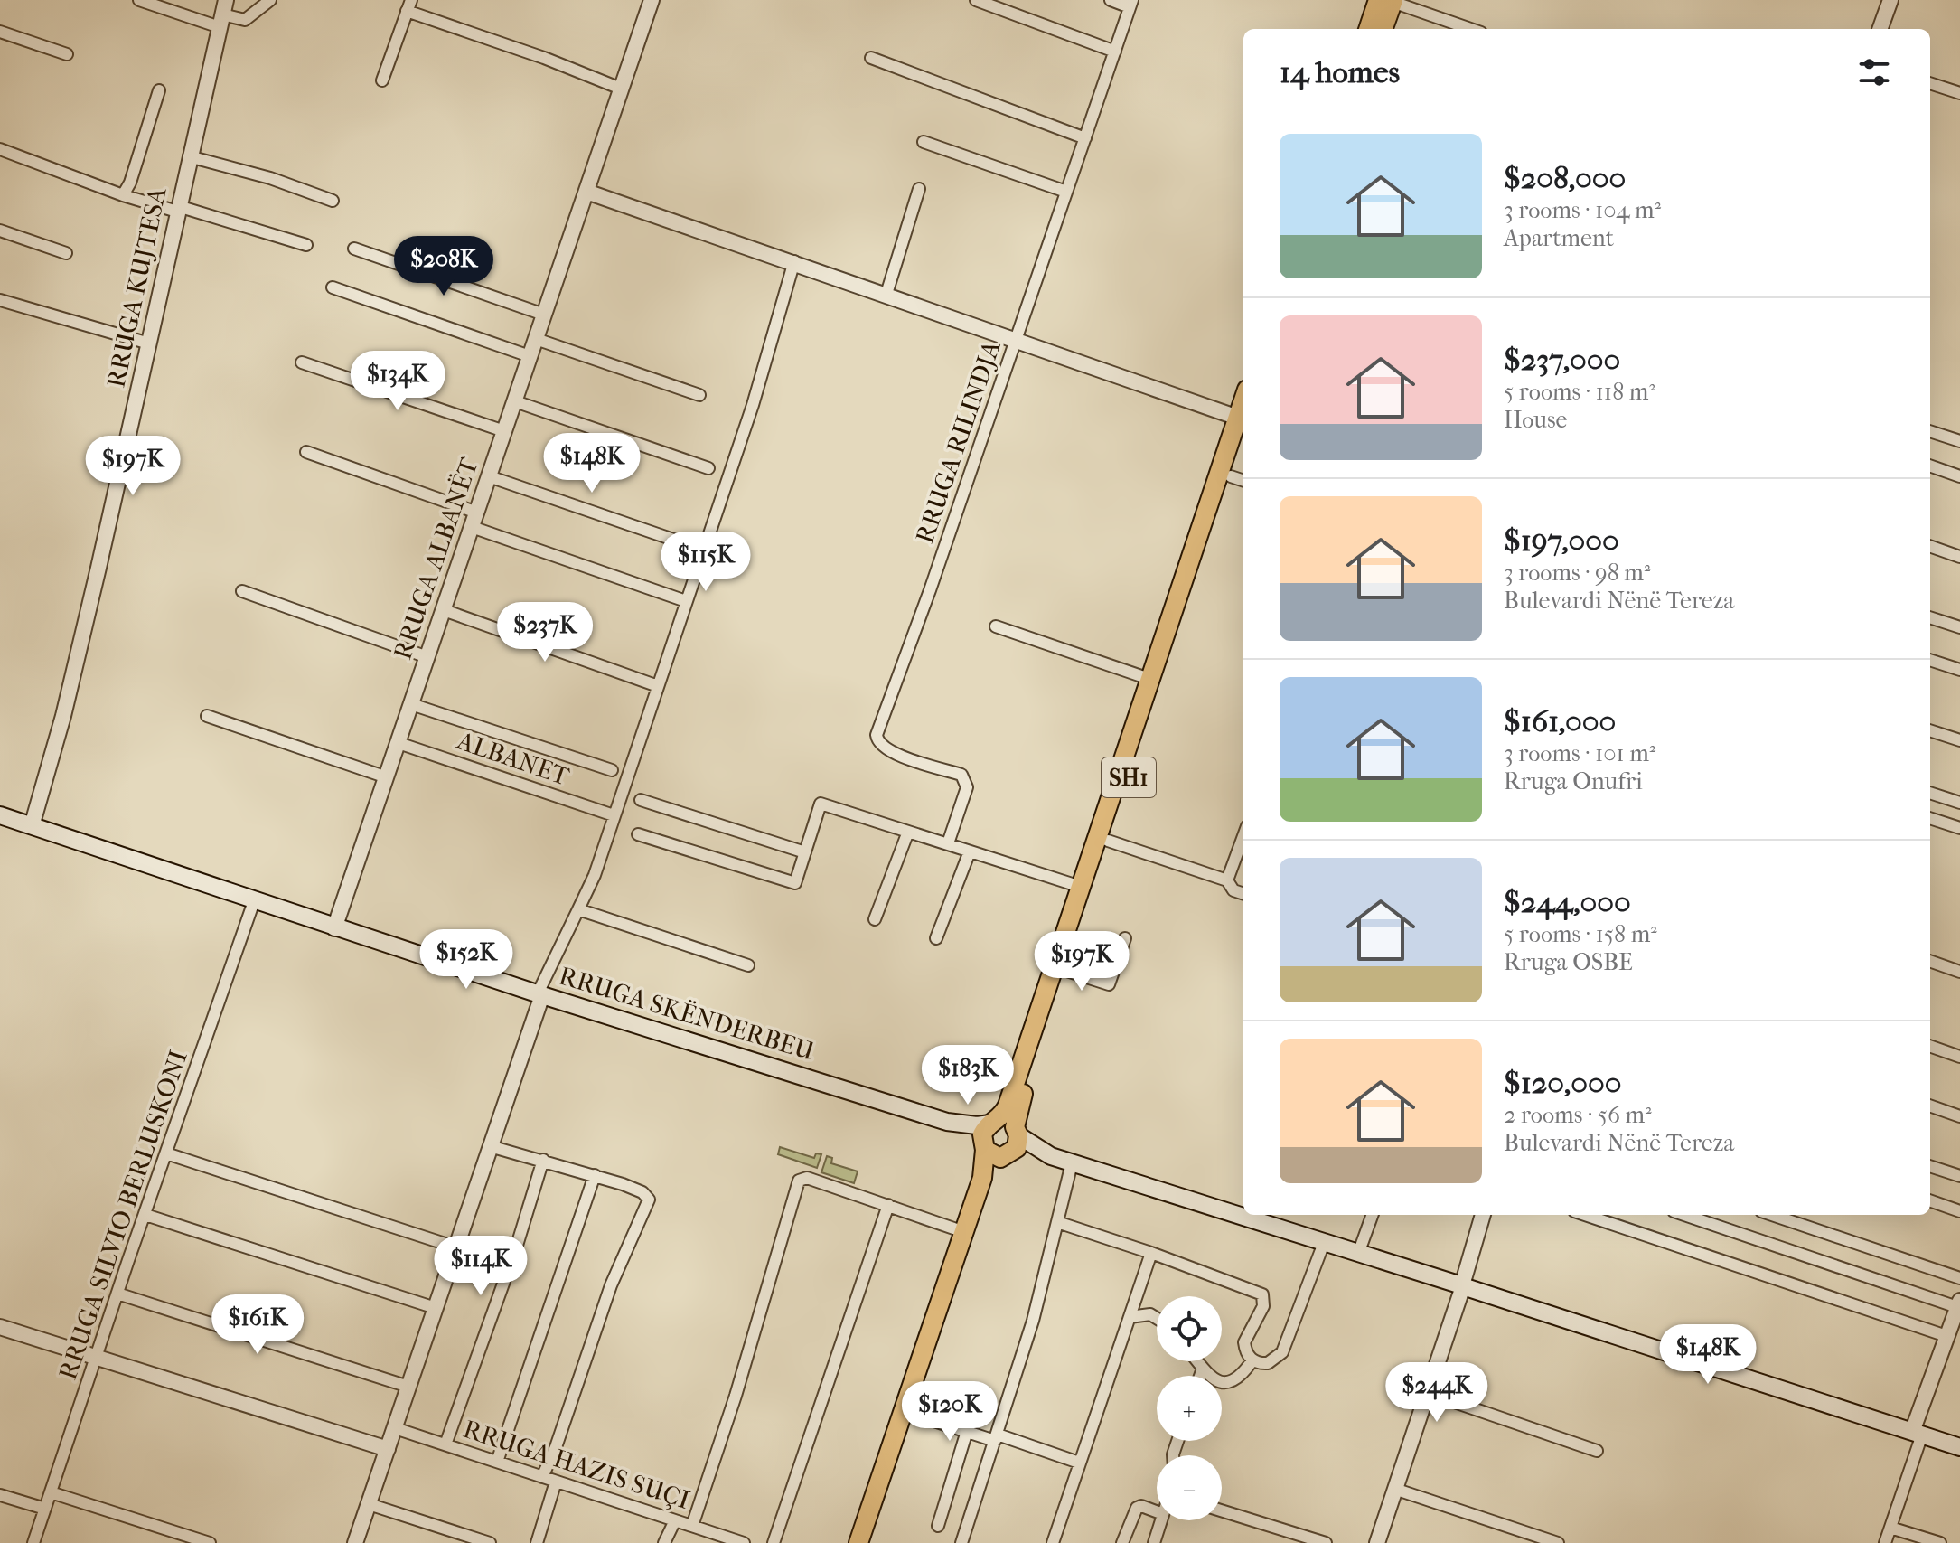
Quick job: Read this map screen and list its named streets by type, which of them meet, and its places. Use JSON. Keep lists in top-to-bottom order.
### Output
{
  "streets": {
    "main road": ["SH1", "RRUGA SKËNDERBEU"],
    "street": [
      "RRUGA KUJTESA",
      "RRUGA RILINDJA",
      "RRUGA ALBANËT",
      "ALBANET",
      "RRUGA SILVIO BERLUSKONI",
      "RRUGA HAZIS SUÇI"
    ]
  },
  "crossings": [
    ["RRUGA KUJTESA", "RRUGA SKËNDERBEU"],
    ["RRUGA ALBANËT", "ALBANET"],
    ["RRUGA ALBANËT", "RRUGA SKËNDERBEU"],
    ["SH1", "RRUGA SKËNDERBEU"],
    ["RRUGA SKËNDERBEU", "RRUGA SILVIO BERLUSKONI"]
  ],
  "page": {
    "heading": "14 homes",
    "list": [
      {
        "name": "$208,000",
        "note": "3 rooms · 104 m² · Apartment"
      },
      {
        "name": "$237,000",
        "note": "5 rooms · 118 m² · House"
      },
      {
        "name": "$197,000",
        "note": "3 rooms · 98 m² · Bulevardi Nënë Tereza"
      },
      {
        "name": "$161,000",
        "note": "3 rooms · 101 m² · Rruga Onufri"
      },
      {
        "name": "$244,000",
        "note": "5 rooms · 158 m² · Rruga OSBE"
      },
      {
        "name": "$120,000",
        "note": "2 rooms · 56 m² · Bulevardi Nënë Tereza"
      }
    ],
    "price": [
      "$208K",
      "$134K",
      "$148K",
      "$197K",
      "$115K",
      "$237K",
      "$152K",
      "$197K",
      "$183K",
      "$114K",
      "$161K",
      "$148K",
      "$244K",
      "$120K"
    ],
    "map_buttons": ["+", "−"]
  }
}
